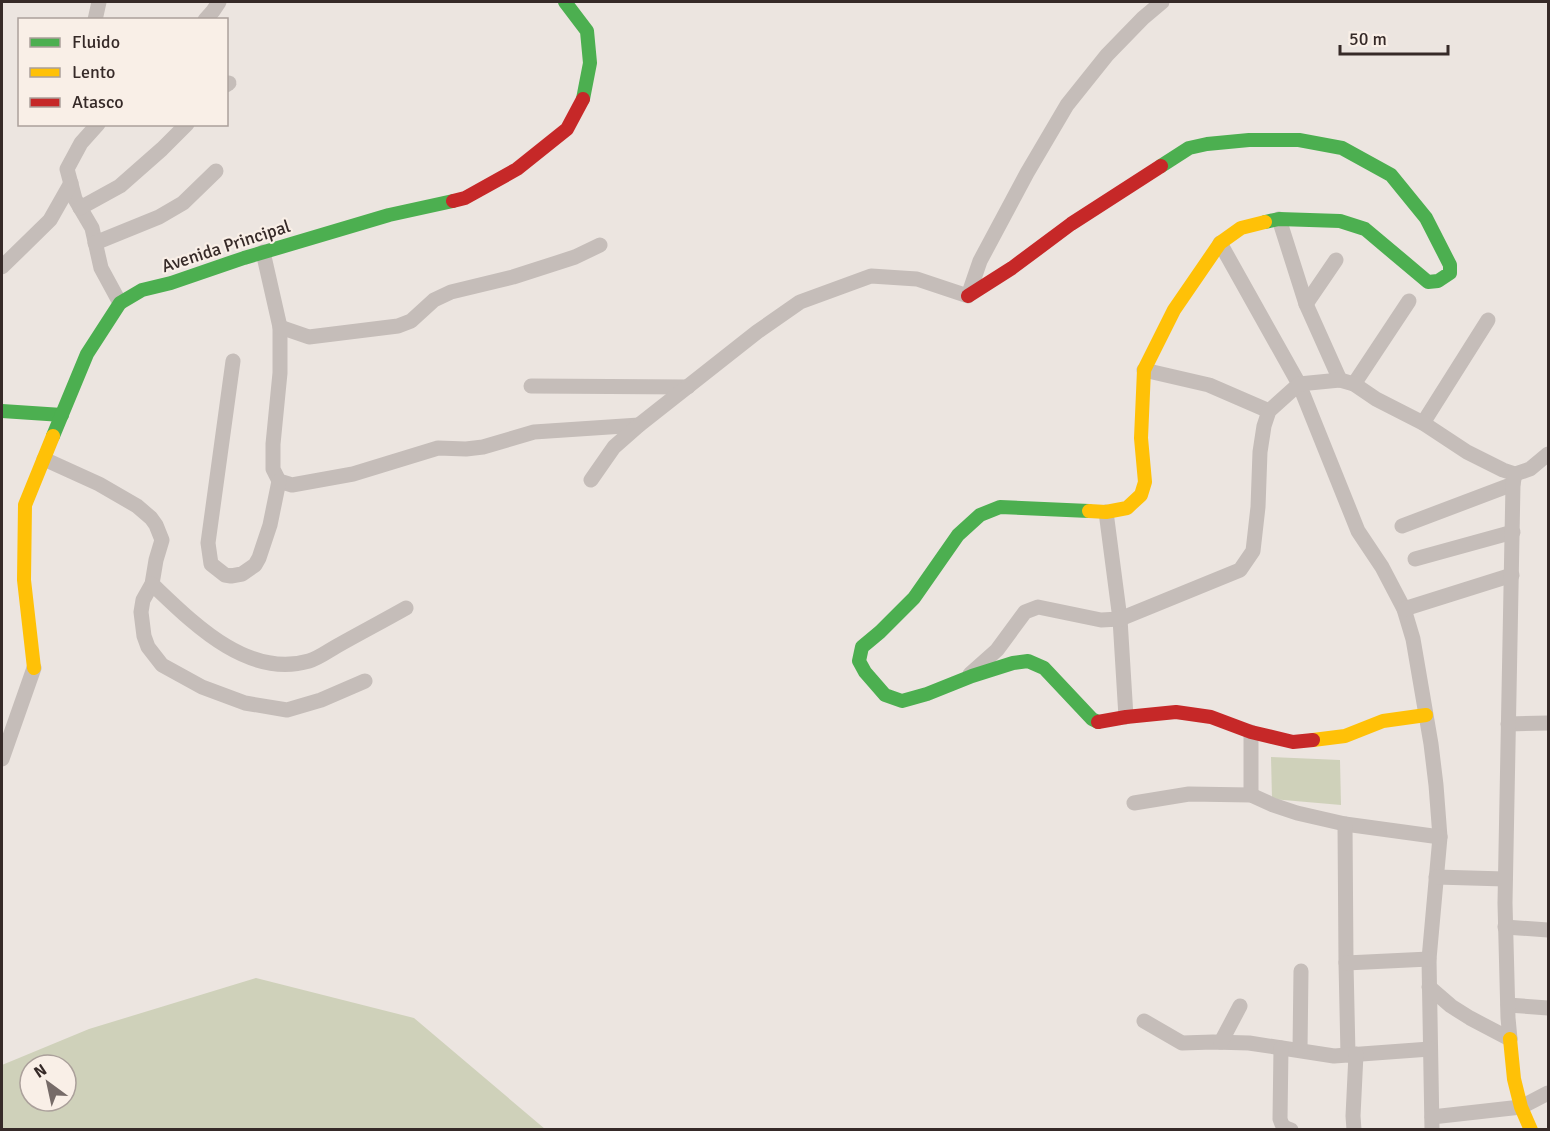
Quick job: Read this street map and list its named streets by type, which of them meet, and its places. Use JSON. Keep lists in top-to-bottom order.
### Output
{
  "streets": {
    "street": ["Avenida Principal"]
  },
  "legend": ["Fluido", "Lento", "Atasco"],
  "scale_bar": "50 m",
  "north": "top left"
}
